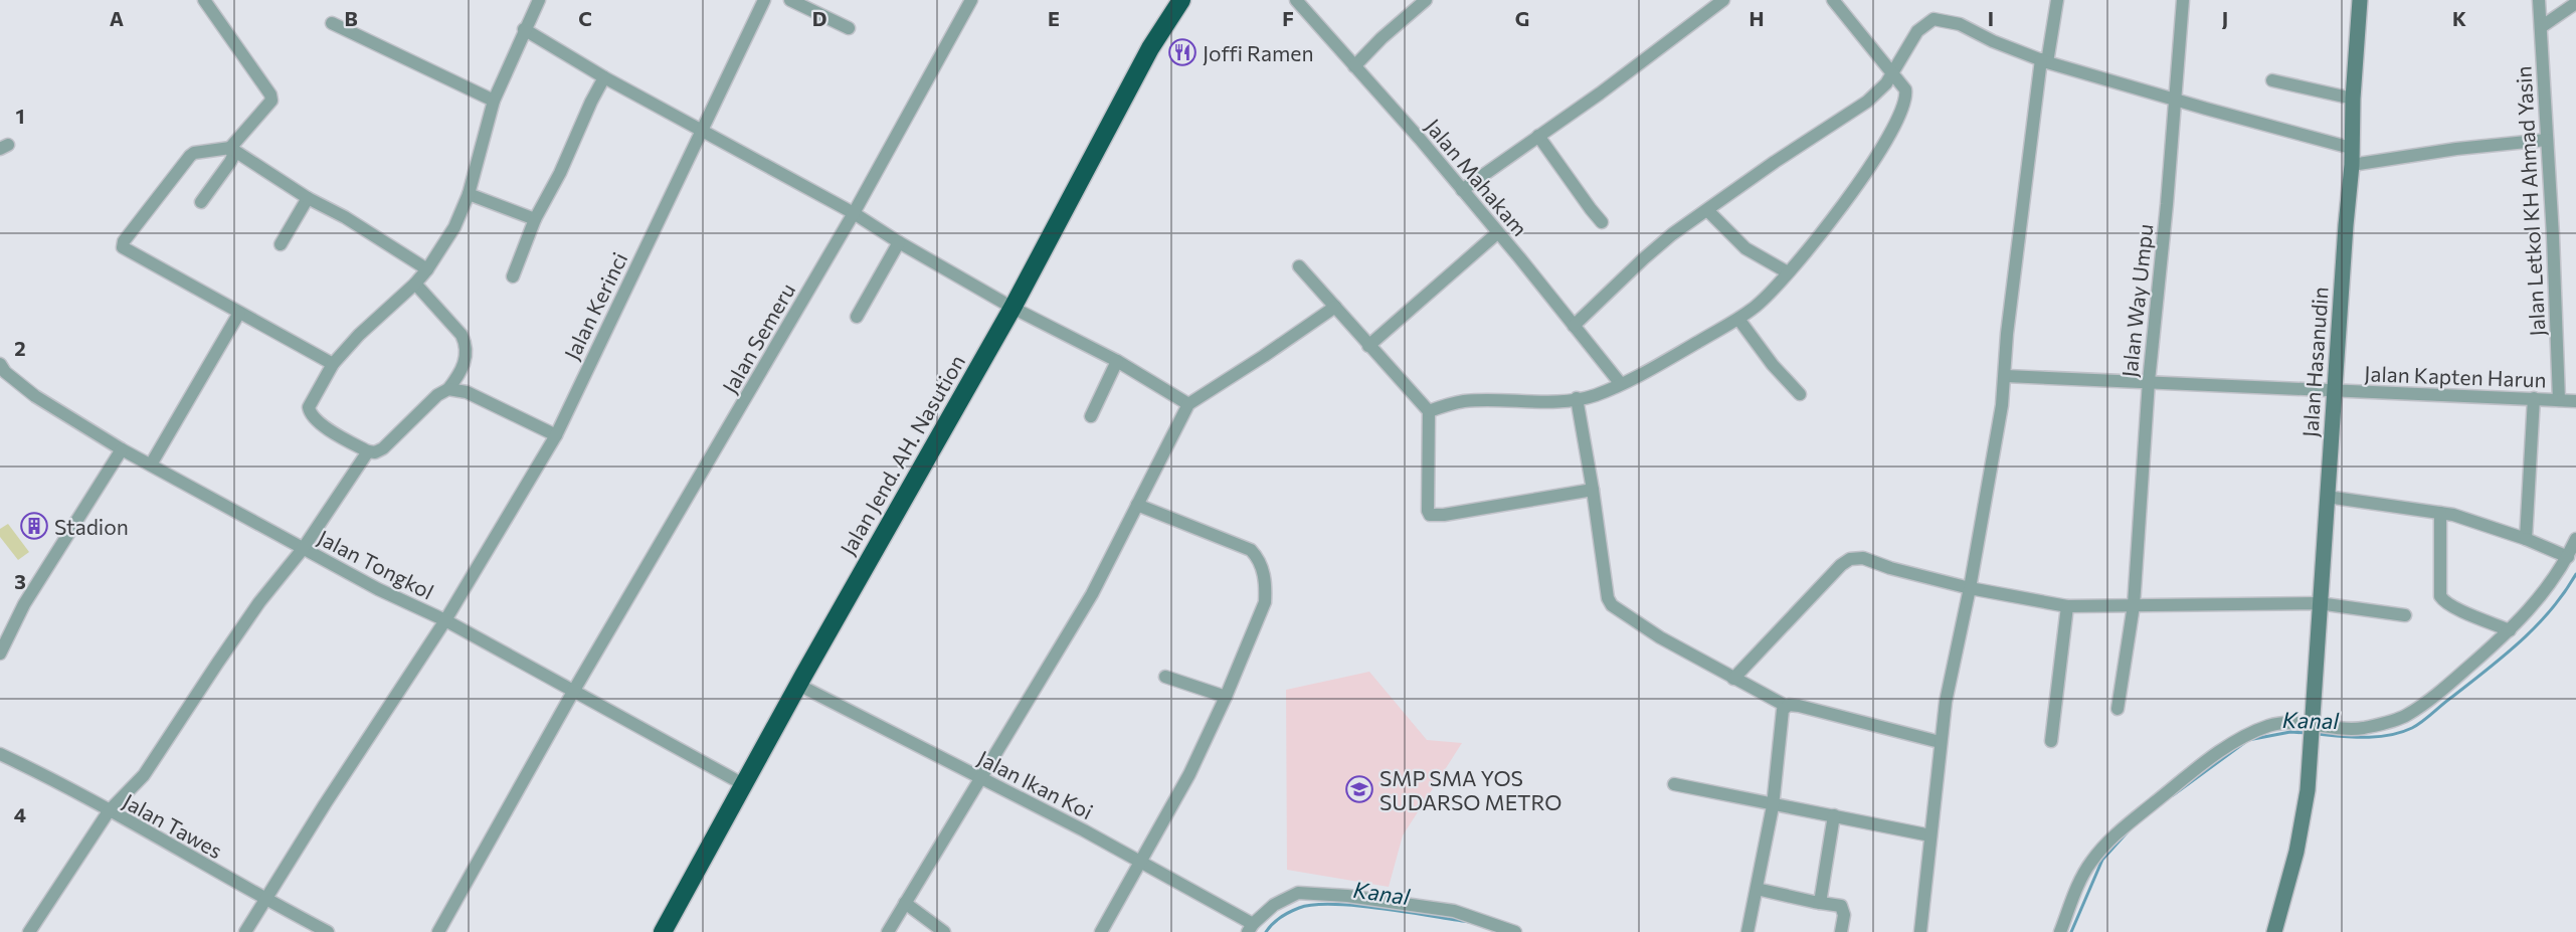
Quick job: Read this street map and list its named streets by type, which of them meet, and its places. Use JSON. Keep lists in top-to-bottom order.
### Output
{
  "streets": {
    "highway": ["Jalan Jend. AH. Nasution"],
    "main road": ["Jalan Hasanudin"],
    "street": [
      "Jalan Mahakam",
      "Jalan Letkol KH Ahmad Yasin",
      "Jalan Way Umpu",
      "Jalan Kerinci",
      "Jalan Semeru",
      "Jalan Kapten Harun",
      "Jalan Tongkol",
      "Jalan Ikan Koi",
      "Jalan Tawes"
    ]
  },
  "crossings": [
    ["Jalan Letkol KH Ahmad Yasin", "Jalan Kapten Harun"],
    ["Jalan Way Umpu", "Jalan Kapten Harun"],
    ["Jalan Kerinci", "Jalan Tongkol"],
    ["Jalan Kerinci", "Jalan Tawes"],
    ["Jalan Semeru", "Jalan Tongkol"],
    ["Jalan Hasanudin", "Jalan Kapten Harun"],
    ["Jalan Jend. AH. Nasution", "Jalan Tongkol"],
    ["Jalan Jend. AH. Nasution", "Jalan Ikan Koi"]
  ],
  "water": ["Kanal"],
  "places": {
    "restaurant": ["Joffi Ramen"],
    "building": ["Stadion"],
    "school or university": ["SMP SMA YOS SUDARSO METRO"]
  },
  "grid": {
    "columns": [
      "A",
      "B",
      "C",
      "D",
      "E",
      "F",
      "G",
      "H",
      "I",
      "J",
      "K"
    ],
    "rows": [
      "1",
      "2",
      "3",
      "4"
    ]
  }
}
